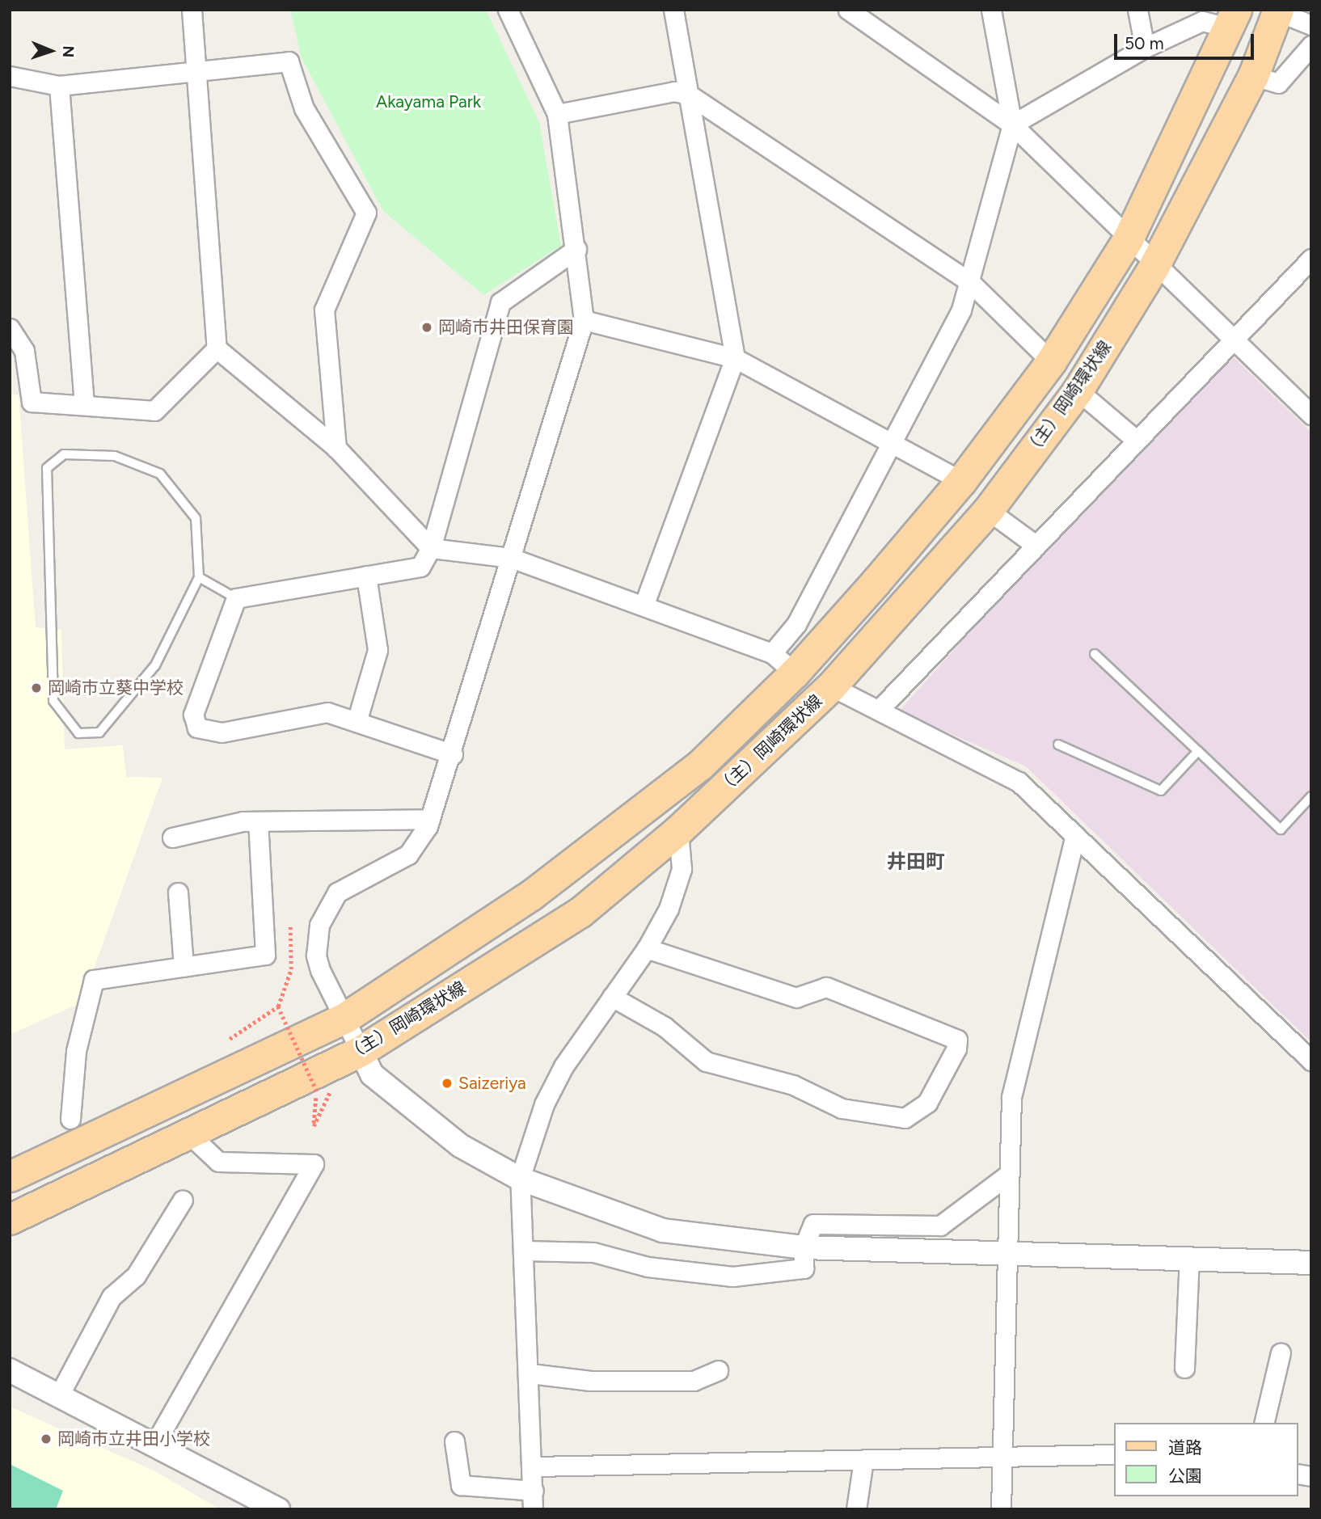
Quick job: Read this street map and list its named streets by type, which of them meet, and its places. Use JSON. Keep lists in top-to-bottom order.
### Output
{
  "streets": {
    "main road": ["（主）岡崎環状線"]
  },
  "districts": ["井田町"],
  "parks": ["Akayama Park"],
  "places": [
    "岡崎市井田保育園",
    "岡崎市立葵中学校",
    "Saizeriya",
    "岡崎市立井田小学校"
  ],
  "legend": ["道路", "公園"],
  "scale_bar": "50 m",
  "north": "right"
}
